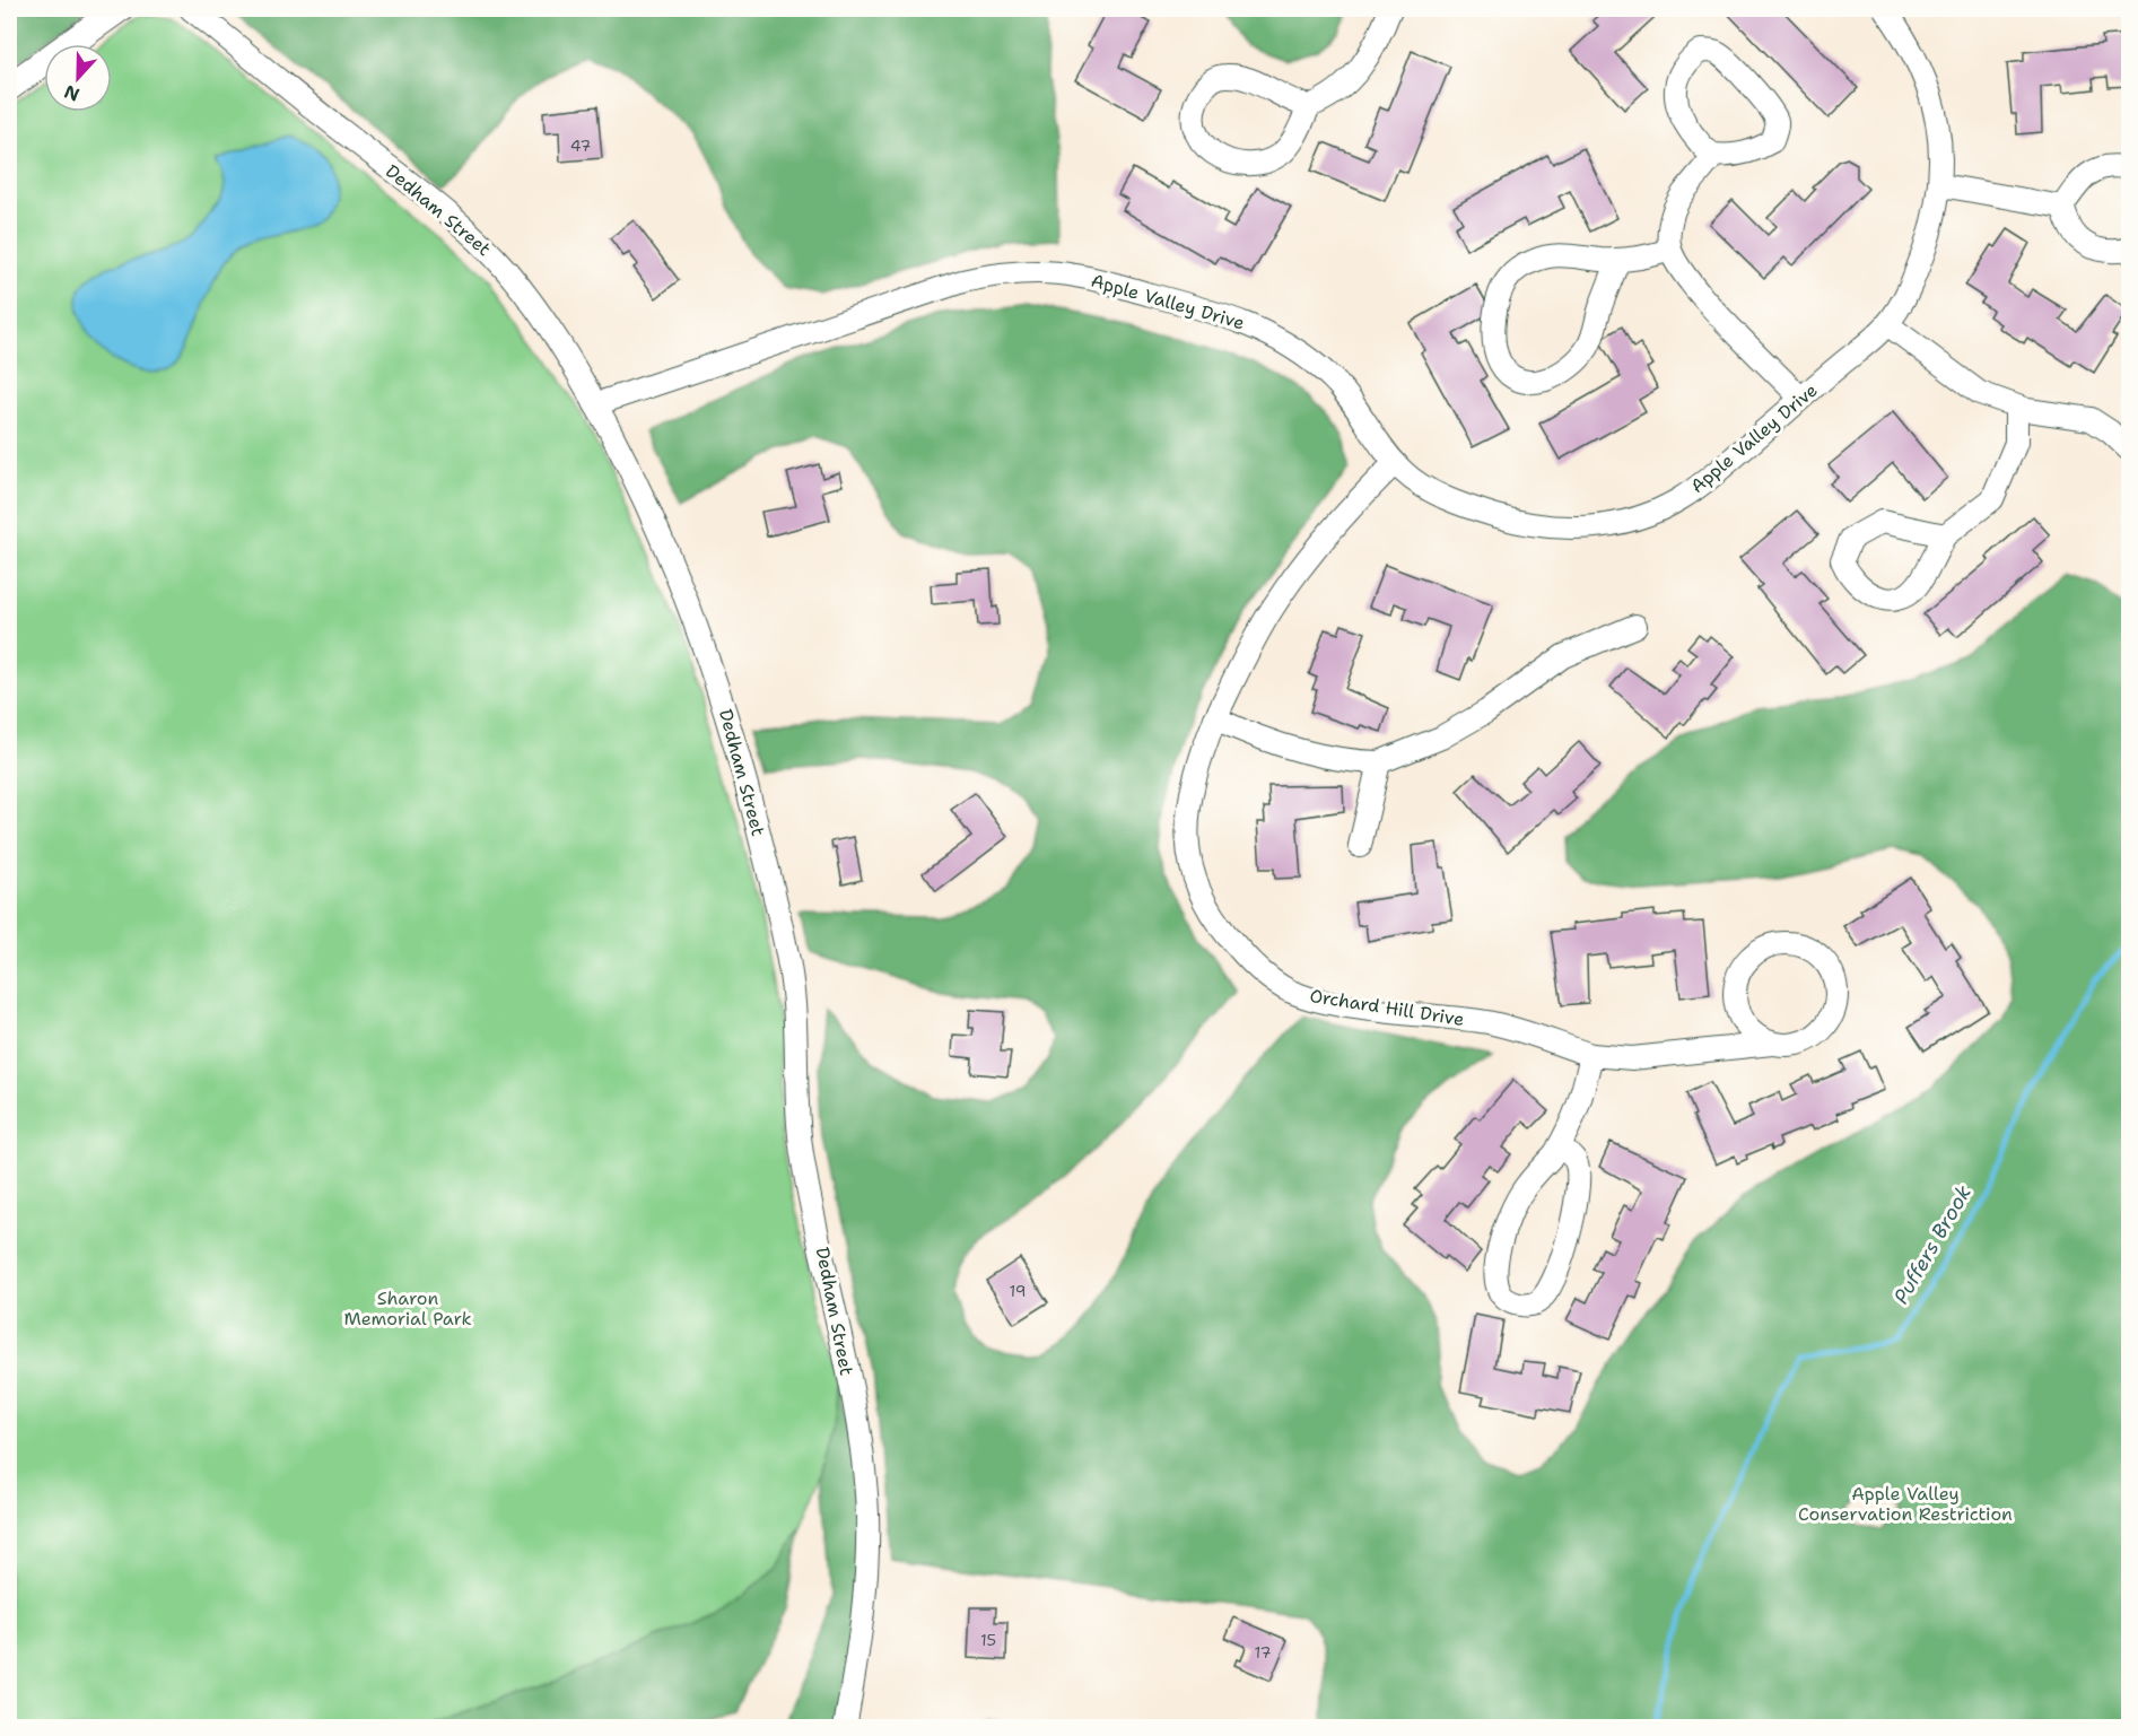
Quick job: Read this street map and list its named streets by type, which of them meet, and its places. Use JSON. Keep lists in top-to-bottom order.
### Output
{
  "streets": {
    "street": ["Dedham Street", "Apple Valley Drive", "Orchard Hill Drive"]
  },
  "crossings": [
    ["Dedham Street", "Apple Valley Drive"],
    ["Apple Valley Drive", "Orchard Hill Drive"]
  ],
  "water": ["Puffers Brook"],
  "parks": ["Sharon Memorial Park", "Apple Valley Conservation Restriction"],
  "house_numbers": [
    "47",
    "19",
    "15",
    "17"
  ],
  "north": "bottom"
}
